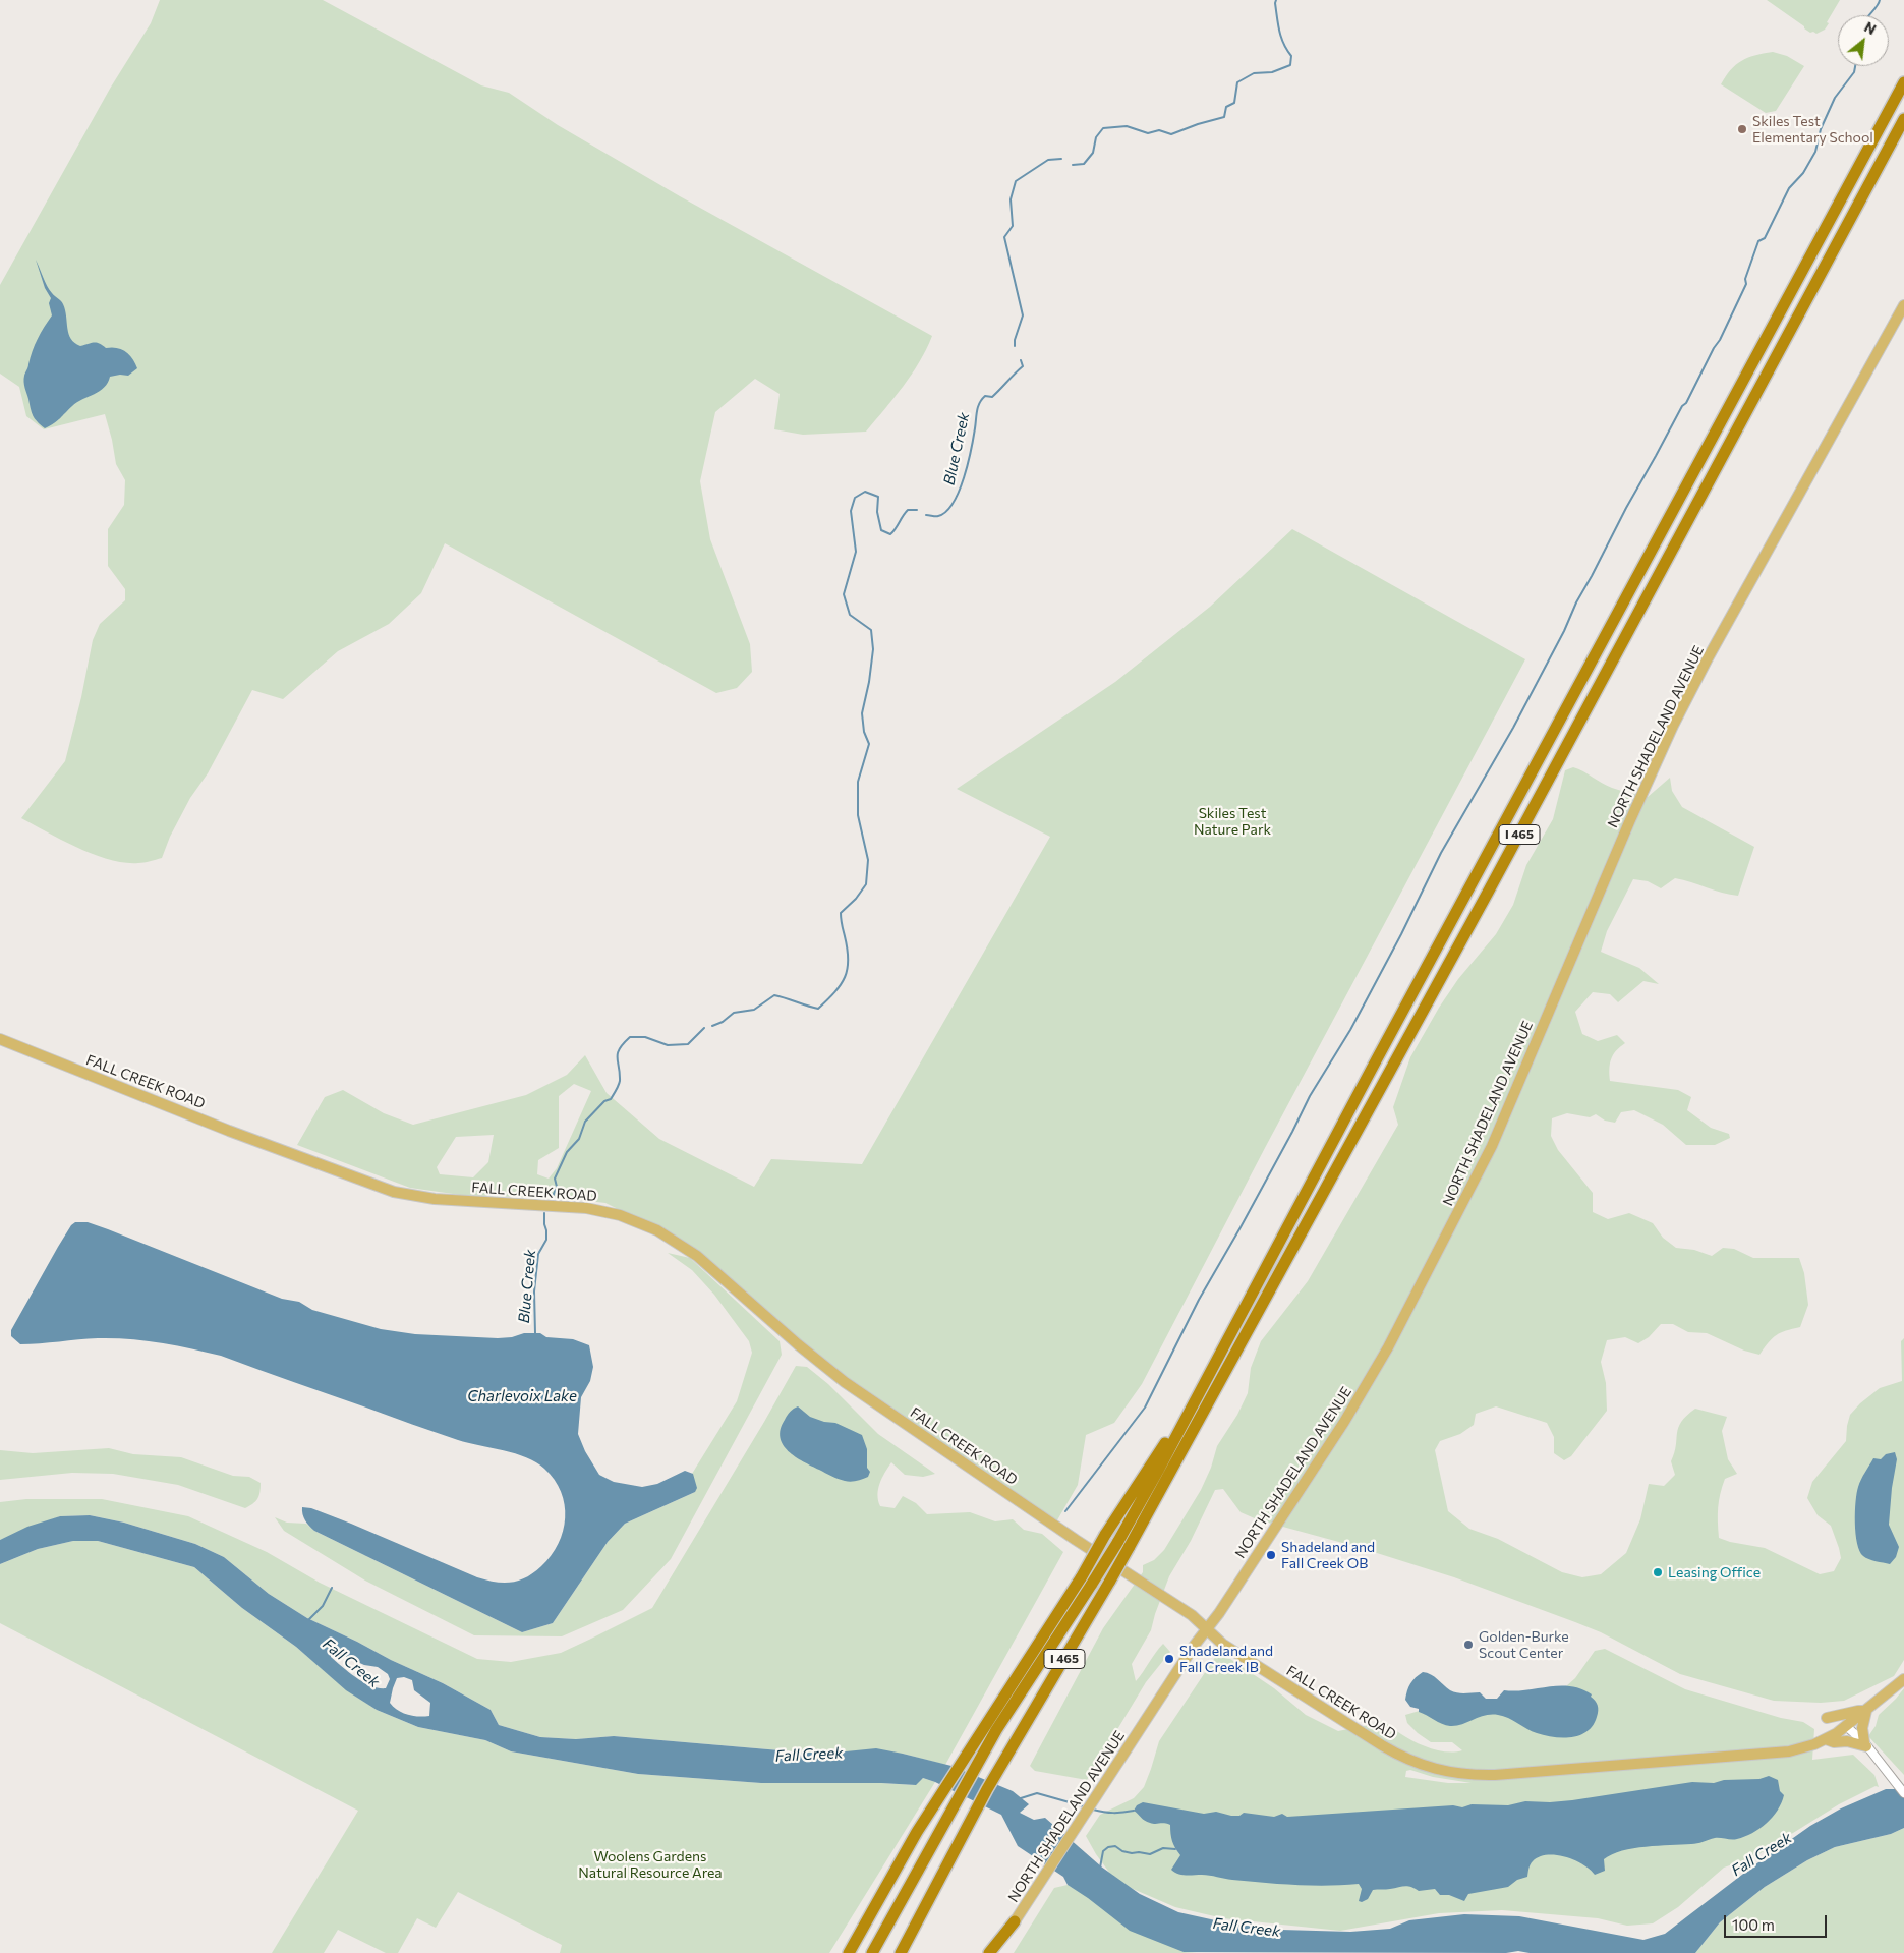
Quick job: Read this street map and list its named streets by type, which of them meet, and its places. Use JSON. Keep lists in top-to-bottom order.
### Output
{
  "streets": {
    "highway": ["I 465"],
    "main road": ["NORTH SHADELAND AVENUE", "FALL CREEK ROAD"]
  },
  "crossings": [
    ["NORTH SHADELAND AVENUE", "FALL CREEK ROAD"]
  ],
  "water": ["Blue Creek", "Charlevoix Lake", "Fall Creek"],
  "parks": ["Skiles Test Nature Park", "Woolens Gardens Natural Resource Area"],
  "places": [
    "Skiles Test Elementary School",
    "Shadeland and Fall Creek OB",
    "Leasing Office",
    "Golden-Burke Scout Center",
    "Shadeland and Fall Creek IB"
  ],
  "scale_bar": "100 m",
  "north": "top right"
}
